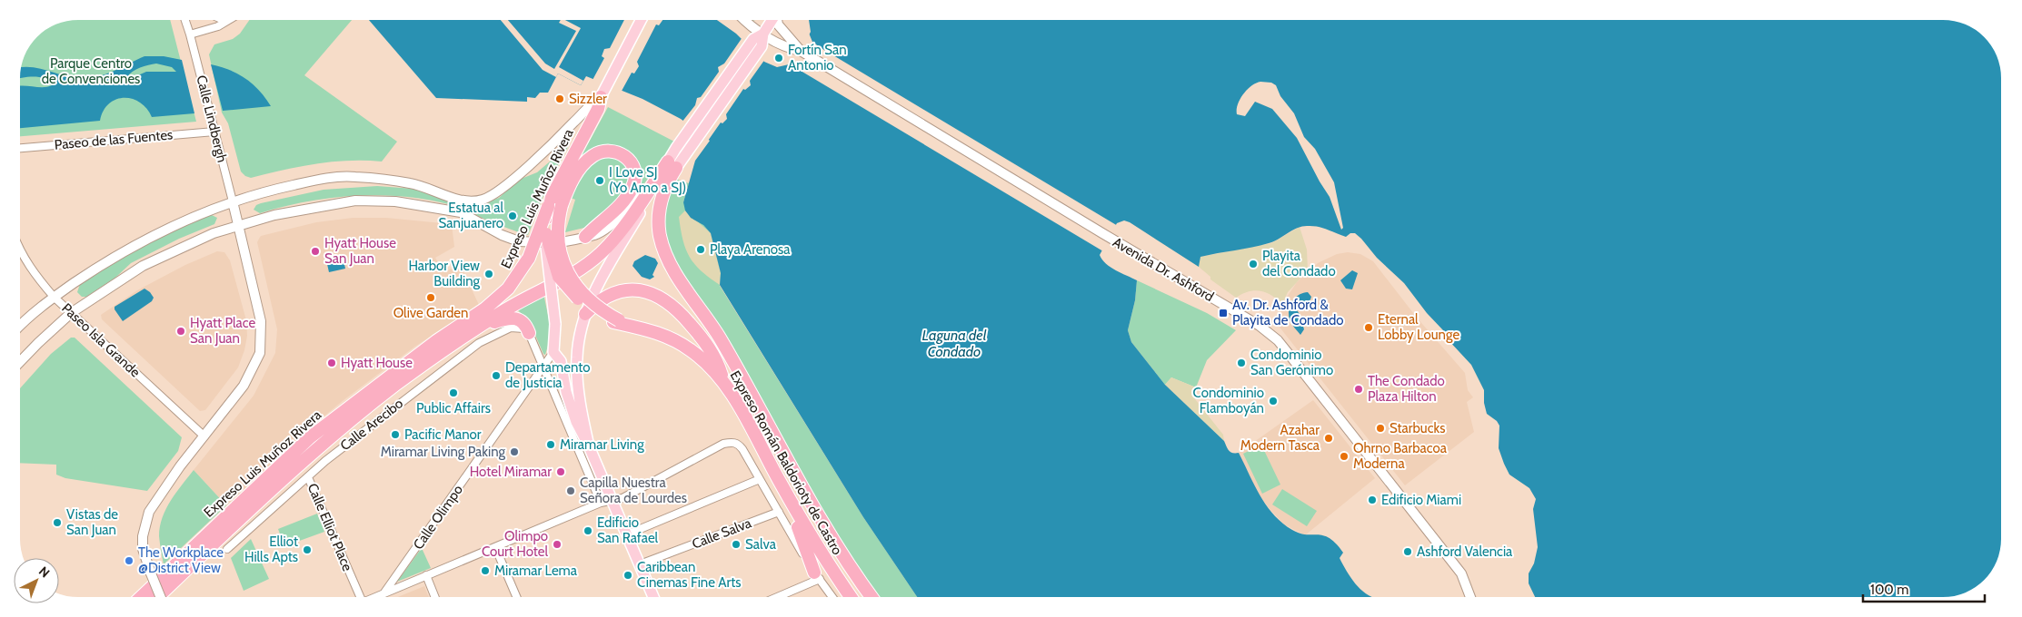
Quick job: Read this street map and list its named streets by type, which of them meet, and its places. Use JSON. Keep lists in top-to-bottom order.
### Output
{
  "streets": {
    "highway": ["Expreso Luis Muñoz Rivera", "Expreso Román Baldorioty de Castro"],
    "main road": ["Calle Lindbergh", "Avenida Dr. Ashford"],
    "street": [
      "Paseo de las Fuentes",
      "Paseo Isla Grande",
      "Calle Arecibo",
      "Calle Olimpo",
      "Calle Elliot Place",
      "Calle Salva"
    ]
  },
  "crossings": [
    ["Calle Lindbergh", "Paseo de las Fuentes"],
    ["Calle Lindbergh", "Paseo Isla Grande"],
    ["Expreso Luis Muñoz Rivera", "Expreso Román Baldorioty de Castro"],
    ["Calle Arecibo", "Calle Elliot Place"]
  ],
  "water": ["Laguna del Condado"],
  "parks": ["Parque Centro de Convenciones"],
  "places": {
    "other": [
      "Fortín San Antonio",
      "Sizzler",
      "I Love SJ (Yo Amo a SJ)",
      "Estatua al Sanjuanero",
      "Playa Arenosa",
      "Hyatt House San Juan",
      "Playita del Condado",
      "Harbor View Building",
      "Olive Garden",
      "Eternal Lobby Lounge",
      "Hyatt Place San Juan",
      "Hyatt House",
      "Condominio San Gerónimo",
      "Departamento de Justicia",
      "The Condado Plaza Hilton",
      "Public Affairs",
      "Condominio Flamboyán",
      "Starbucks",
      "Pacific Manor",
      "Azahar Modern Tasca",
      "Miramar Living",
      "Miramar Living Paking",
      "Ohrno Barbacoa Moderna",
      "Hotel Miramar",
      "Capilla Nuestra Señora de Lourdes",
      "Edificio Miami",
      "Vistas de San Juan",
      "Edificio San Rafael",
      "Olimpo Court Hotel",
      "Salva",
      "Elliot Hills Apts",
      "Ashford Valencia",
      "The Workplace @District View",
      "Miramar Lema",
      "Caribbean Cinemas Fine Arts"
    ],
    "transit": ["Av. Dr. Ashford & Playita de Condado"]
  },
  "scale_bar": "100 m",
  "north": "top right"
}
